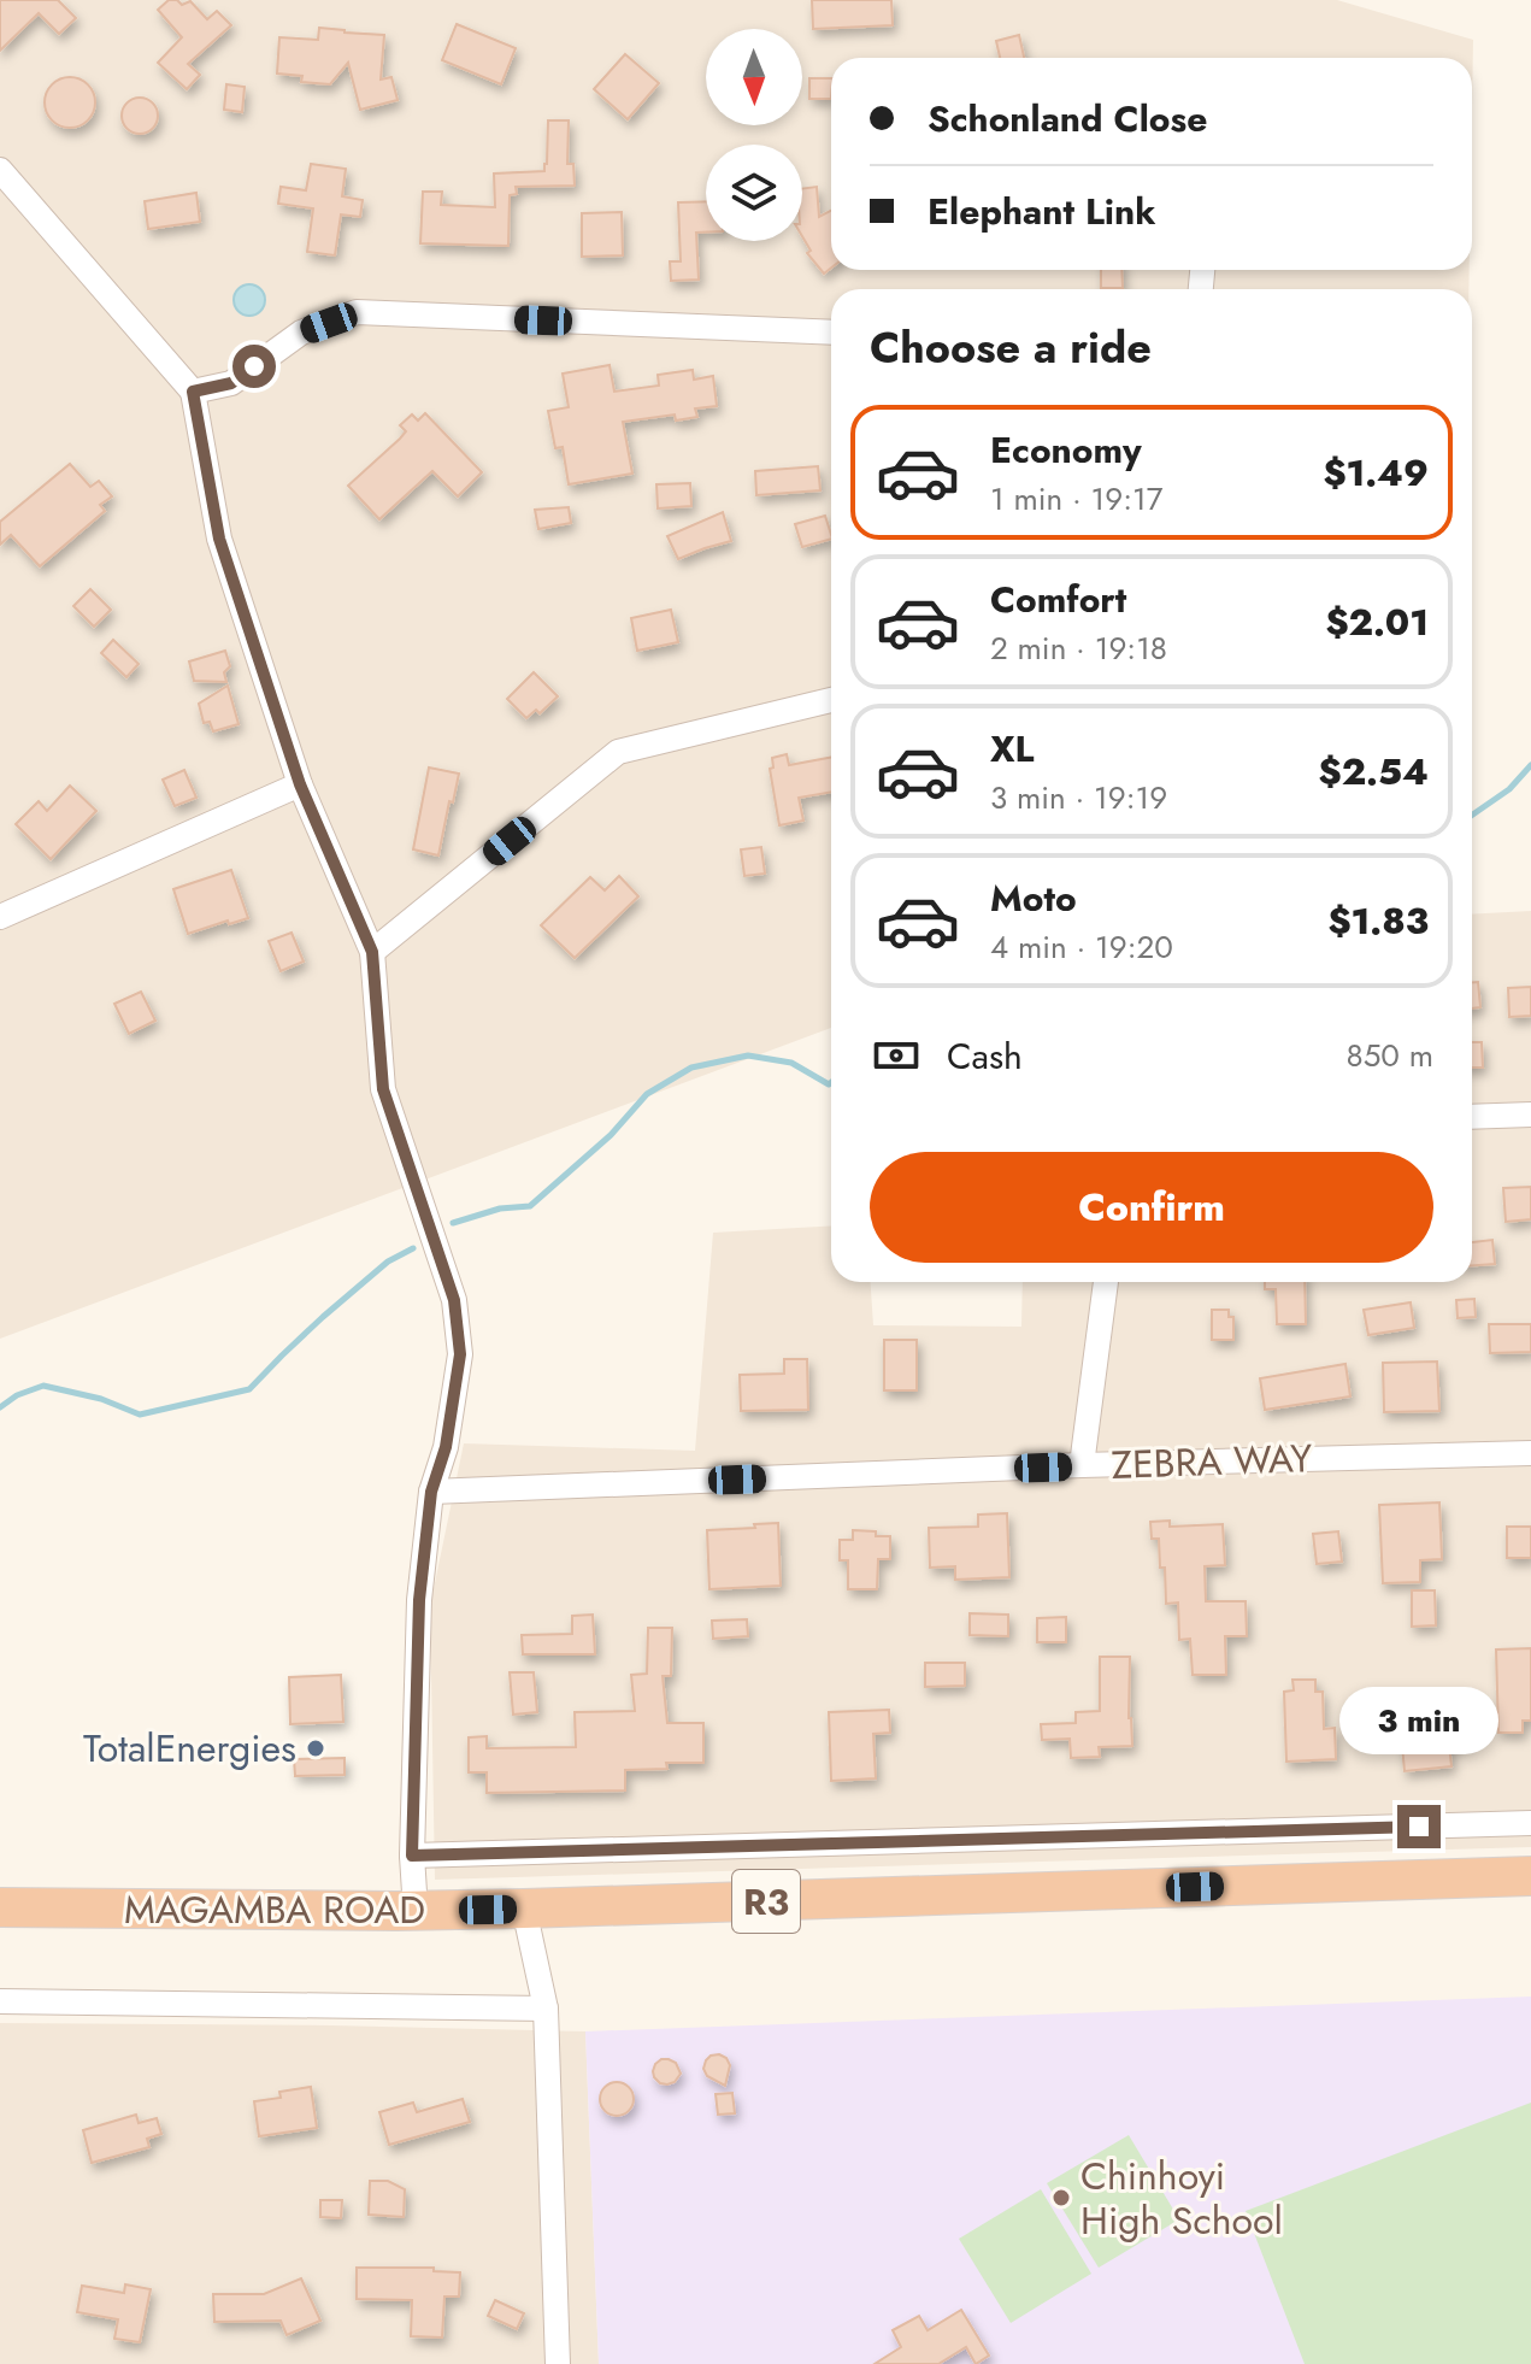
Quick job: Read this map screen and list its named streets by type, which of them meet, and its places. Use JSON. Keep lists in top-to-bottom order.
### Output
{
  "streets": {
    "highway": ["R3", "MAGAMBA ROAD"],
    "street": ["ZEBRA WAY"]
  },
  "places": ["TotalEnergies", "Chinhoyi High School"],
  "north": "bottom",
  "page": {
    "banner": ["Schonland Close", "Elephant Link"],
    "heading": "Choose a ride",
    "list": [
      {
        "name": "Economy",
        "note": "1 min · 19:17",
        "value": "$1.49"
      },
      {
        "name": "Comfort",
        "note": "2 min · 19:18",
        "value": "$2.01"
      },
      {
        "name": "XL",
        "note": "3 min · 19:19",
        "value": "$2.54"
      },
      {
        "name": "Moto",
        "note": "4 min · 19:20",
        "value": "$1.83"
      }
    ],
    "pay": ["Cash", "850 m"],
    "buttons": "Confirm",
    "bubble": "3 min"
  }
}
